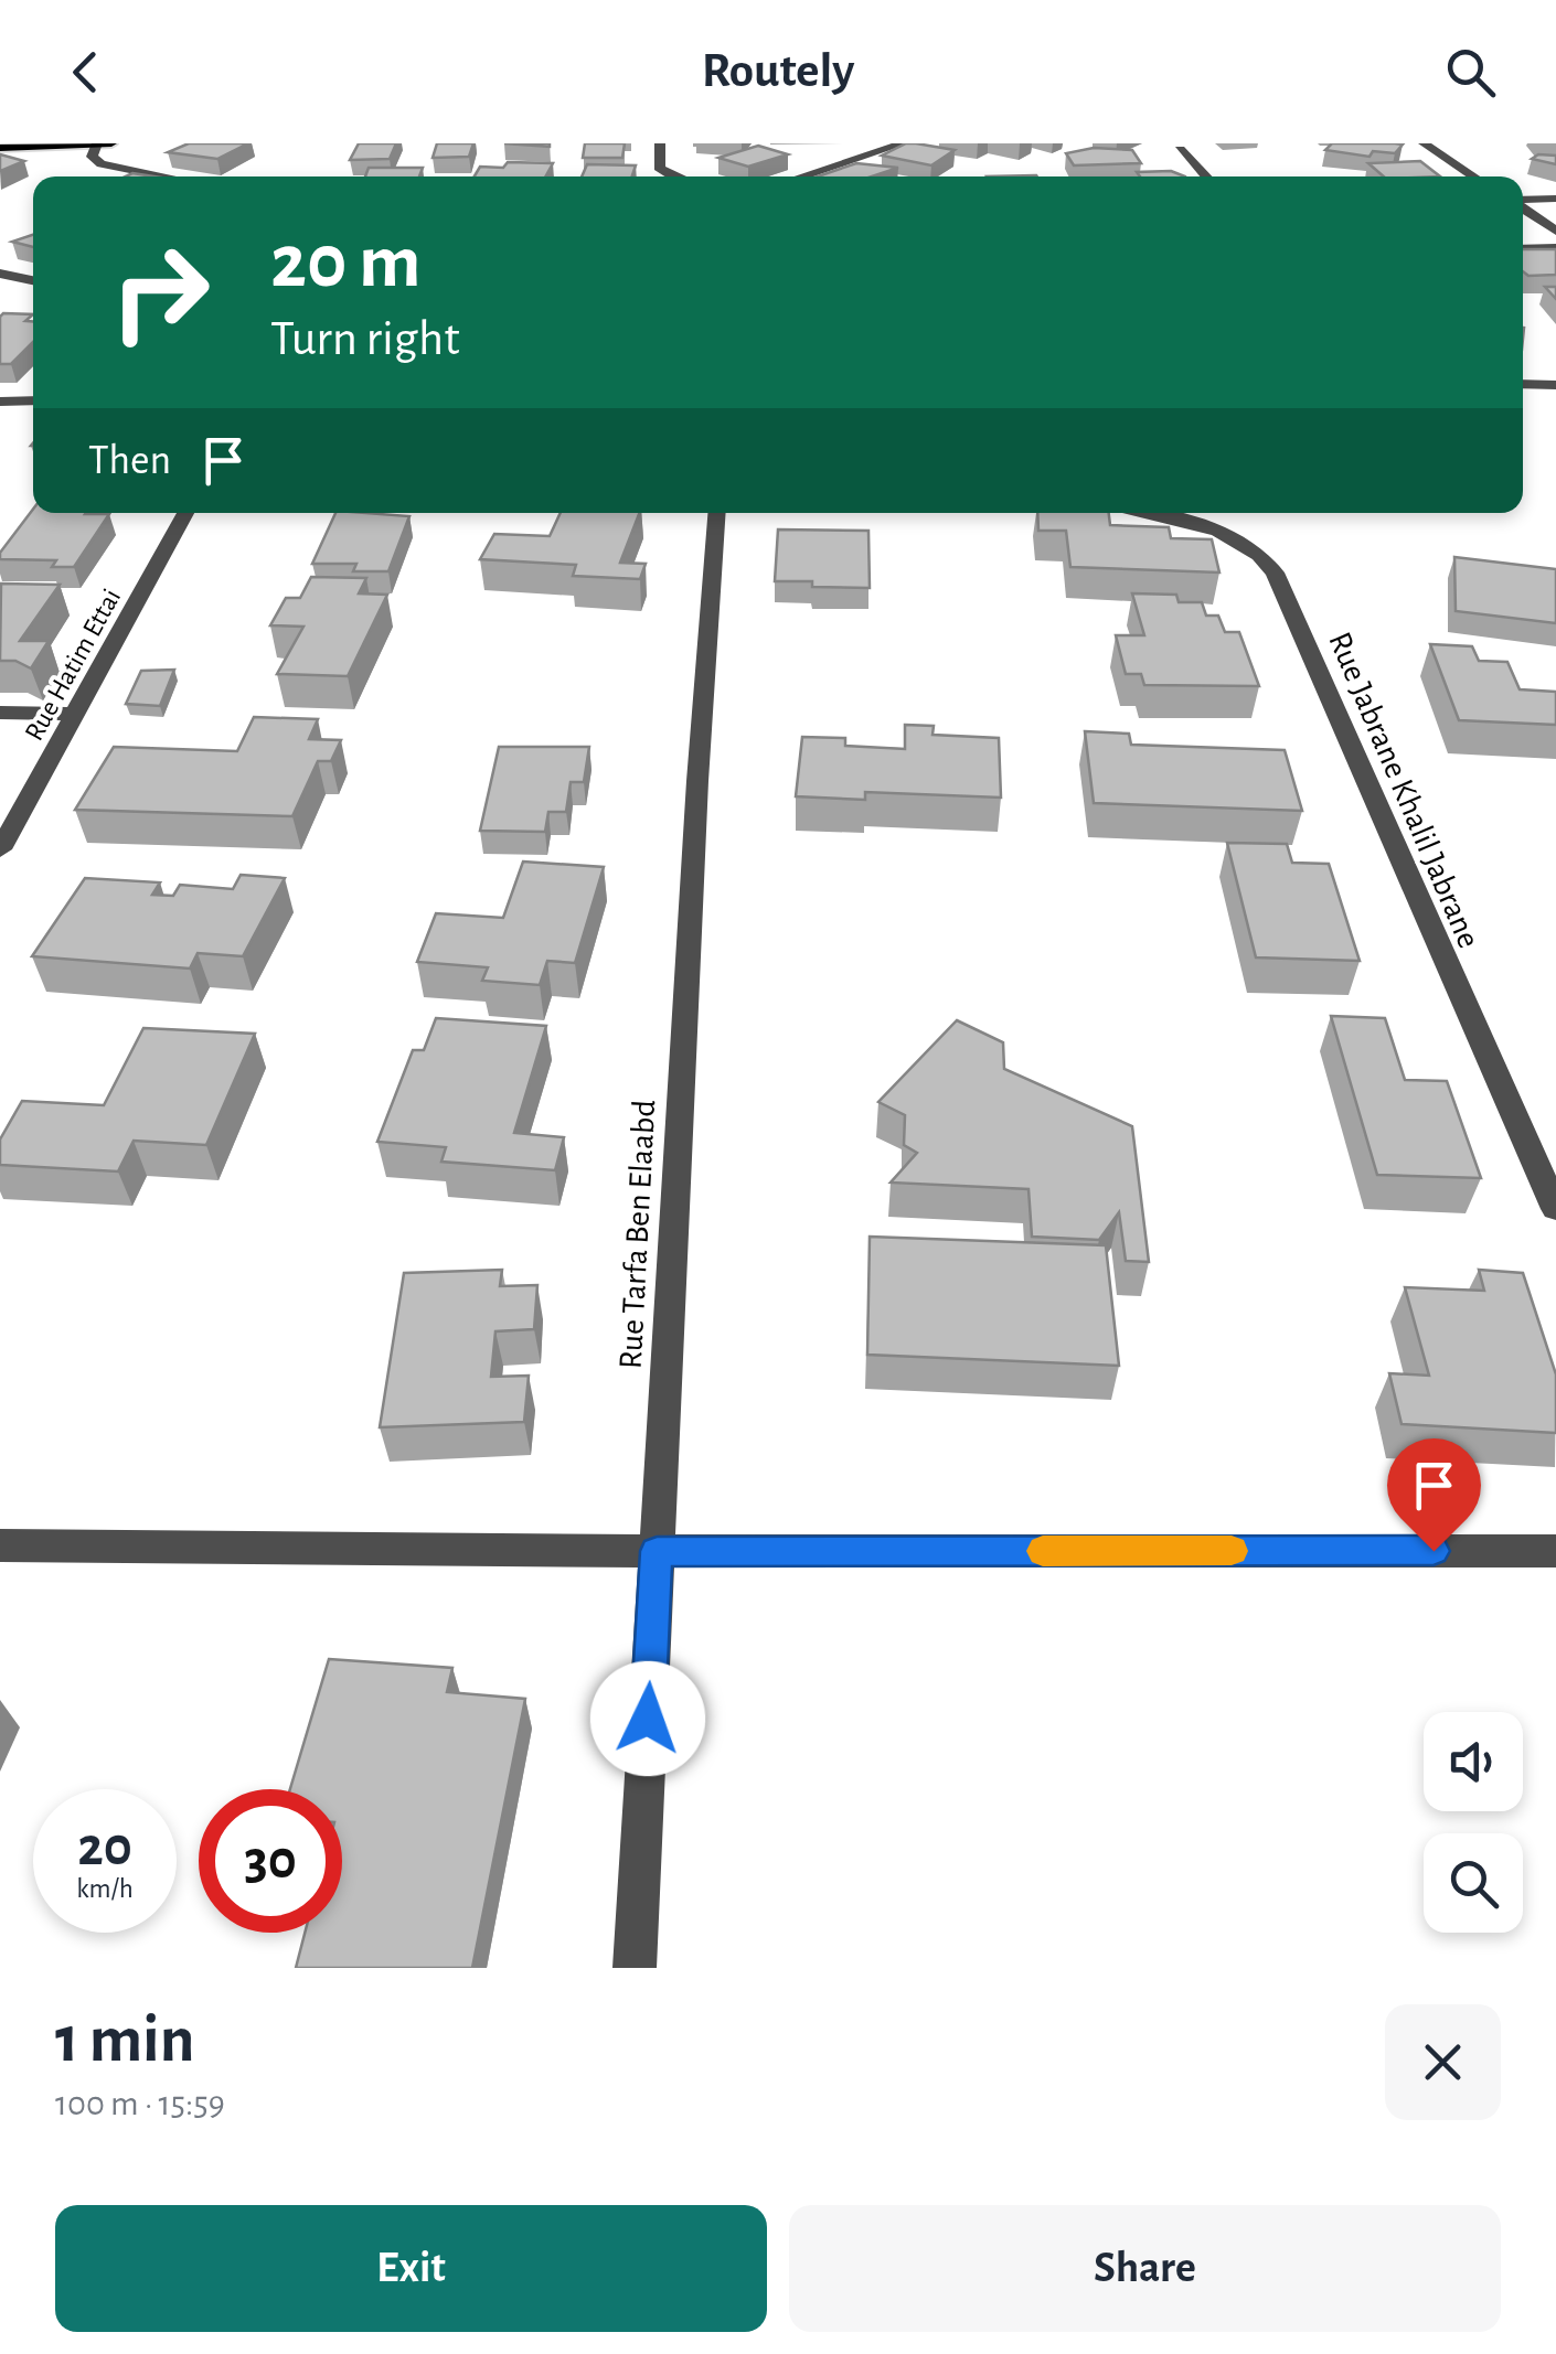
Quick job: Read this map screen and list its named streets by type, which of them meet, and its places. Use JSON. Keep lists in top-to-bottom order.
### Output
{
  "streets": {
    "street": ["Rue Hatim Ettai", "Rue Jabrane Khalil Jabrane", "Rue Tarfa Ben Elaabd"]
  },
  "page": {
    "header": "Routely",
    "turn": ["20 m", "Turn right"],
    "then": "Then",
    "speed": "20 km/h",
    "limit": "30",
    "heading": ["1 min", "100 m · 15:59"],
    "buttons": ["Exit", "Share"]
  }
}
